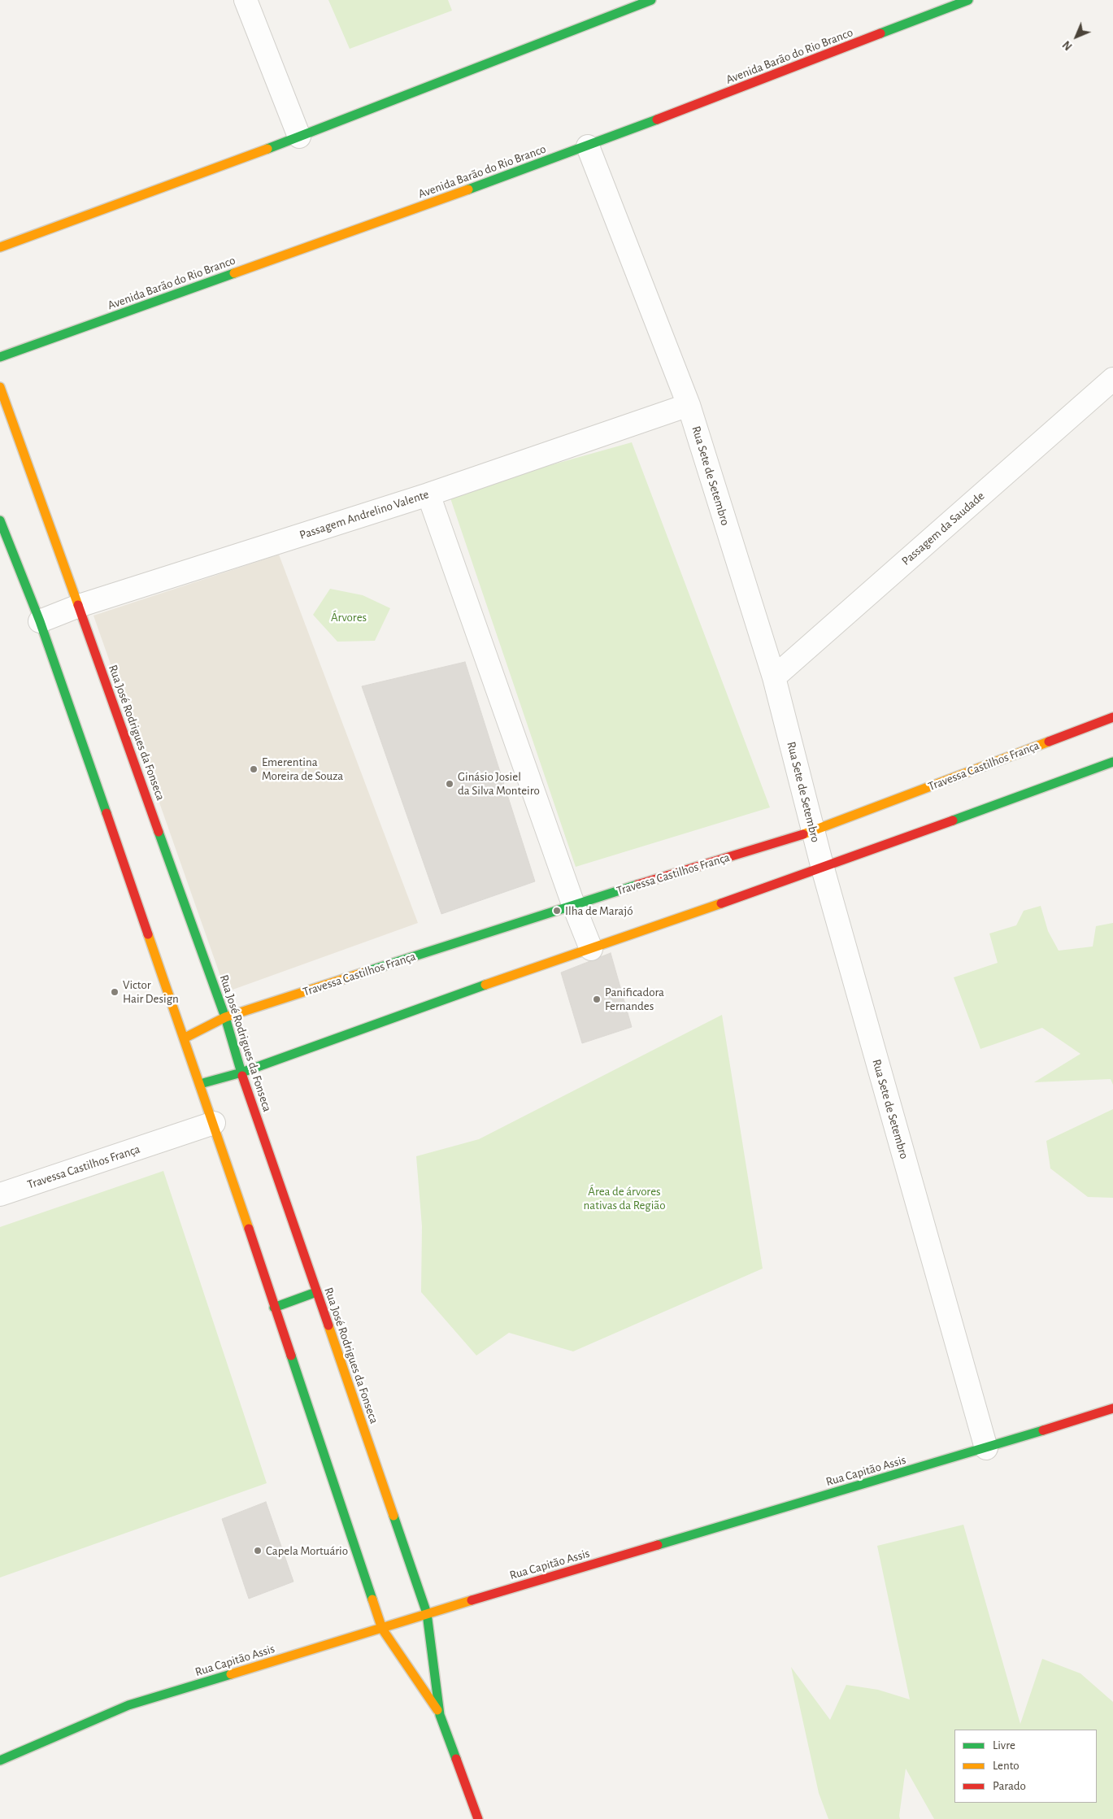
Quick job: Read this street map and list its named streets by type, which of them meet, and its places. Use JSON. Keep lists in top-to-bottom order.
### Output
{
  "streets": {
    "street": [
      "Avenida Barão do Rio Branco",
      "Rua Sete de Setembro",
      "Passagem Andrelino Valente",
      "Passagem da Saudade",
      "Rua José Rodrigues da Fonseca",
      "Travessa Castilhos França",
      "Rua Capitão Assis"
    ]
  },
  "crossings": [
    ["Avenida Barão do Rio Branco", "Rua Sete de Setembro"],
    ["Rua Sete de Setembro", "Passagem Andrelino Valente"],
    ["Rua Sete de Setembro", "Passagem da Saudade"],
    ["Rua Sete de Setembro", "Travessa Castilhos França"],
    ["Rua Sete de Setembro", "Rua Capitão Assis"],
    ["Passagem Andrelino Valente", "Rua José Rodrigues da Fonseca"],
    ["Rua José Rodrigues da Fonseca", "Travessa Castilhos França"],
    ["Rua José Rodrigues da Fonseca", "Rua Capitão Assis"]
  ],
  "parks": ["Árvores", "Área de árvores nativas da Região"],
  "places": [
    "Emerentina Moreira de Souza",
    "Ginásio Josiel da Silva Monteiro",
    "Ilha de Marajó",
    "Victor Hair Design",
    "Panificadora Fernandes",
    "Capela Mortuário"
  ],
  "legend": ["Livre", "Lento", "Parado"],
  "north": "bottom left"
}
